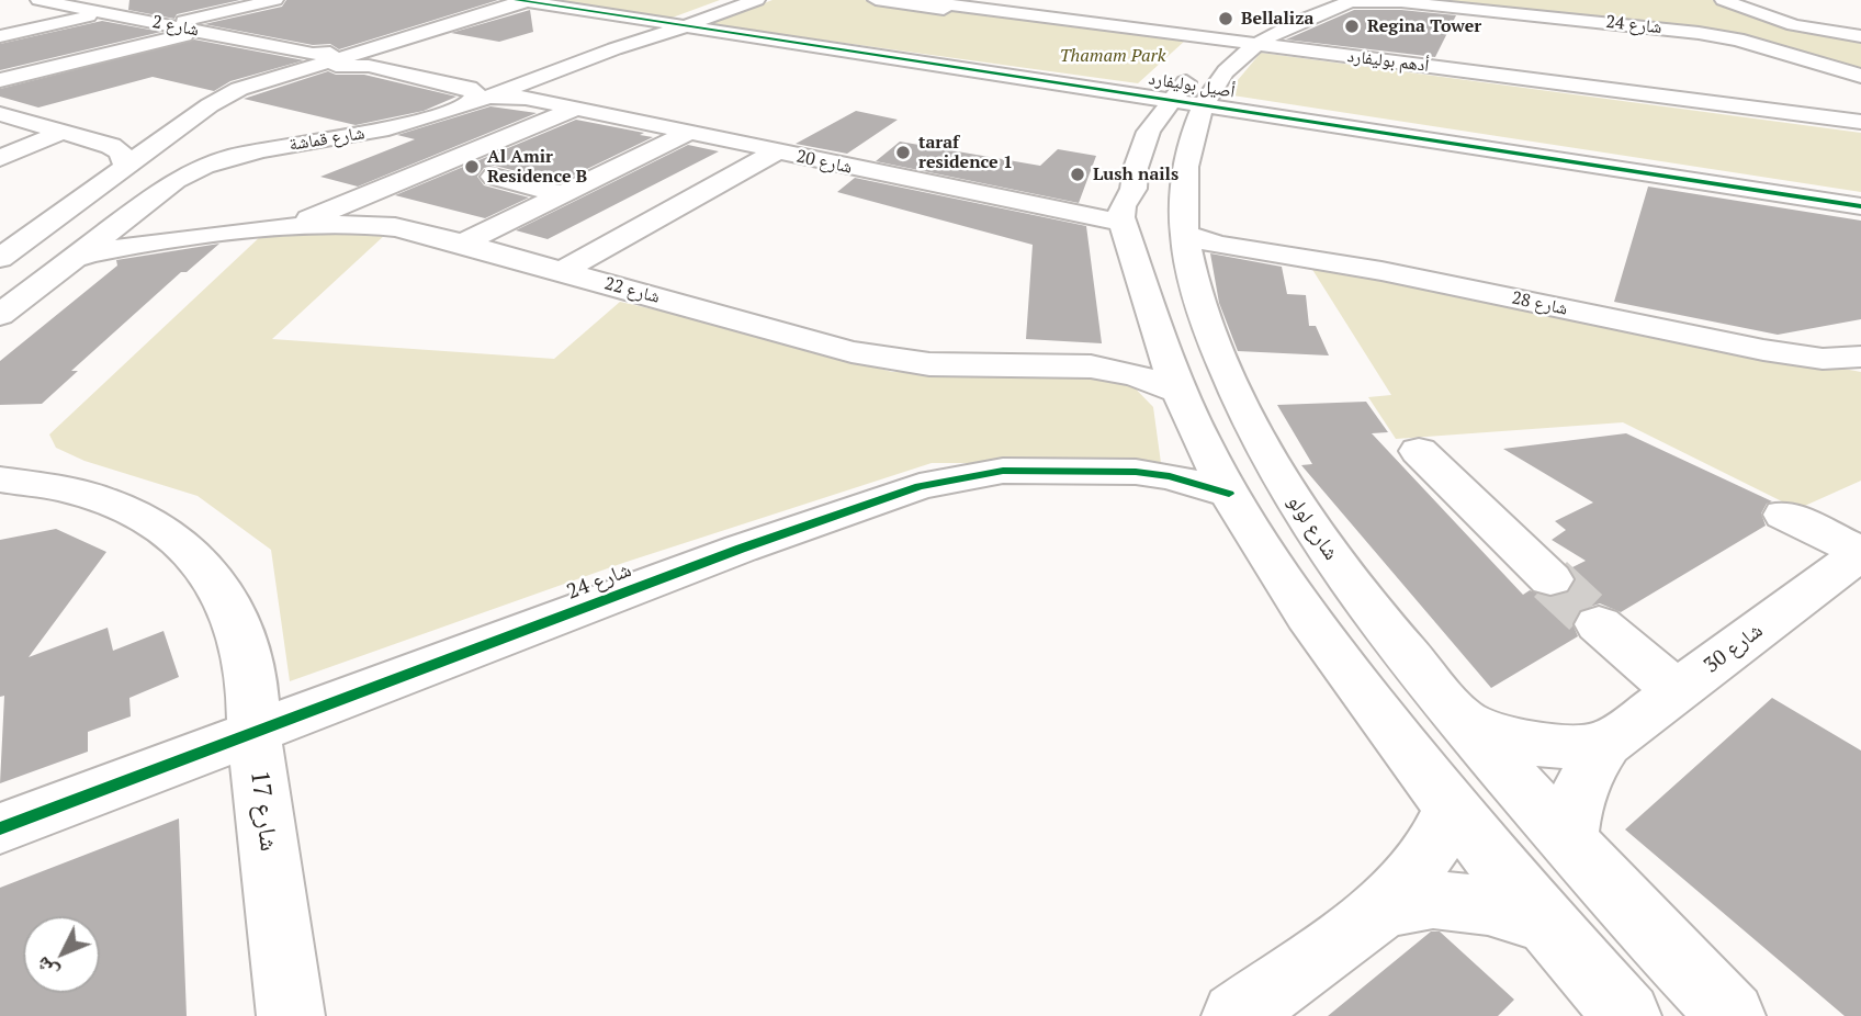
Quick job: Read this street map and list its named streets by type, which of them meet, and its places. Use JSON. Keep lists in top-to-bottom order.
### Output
{
  "streets": {
    "street": [
      "شارع 24",
      "شارع 2",
      "أدهم بوليفارد",
      "أصيل بوليفارد",
      "شارع قماشة",
      "شارع 20",
      "شارع 22",
      "شارع 28",
      "شارع لولو",
      "شارع 30",
      "شارع 17"
    ]
  },
  "crossings": [
    ["شارع 24", "شارع لولو"],
    ["شارع 24", "شارع 17"],
    ["أدهم بوليفارد", "شارع لولو"],
    ["أصيل بوليفارد", "شارع قماشة"],
    ["أصيل بوليفارد", "شارع لولو"],
    ["شارع قماشة", "شارع 20"],
    ["شارع قماشة", "شارع 22"],
    ["شارع 20", "شارع لولو"],
    ["شارع 28", "شارع لولو"],
    ["شارع لولو", "شارع 30"]
  ],
  "parks": ["Thamam Park"],
  "places": [
    "Bellaliza",
    "Regina Tower",
    "taraf residence 1",
    "Al Amir Residence B",
    "Lush nails"
  ],
  "north": "bottom left"
}
